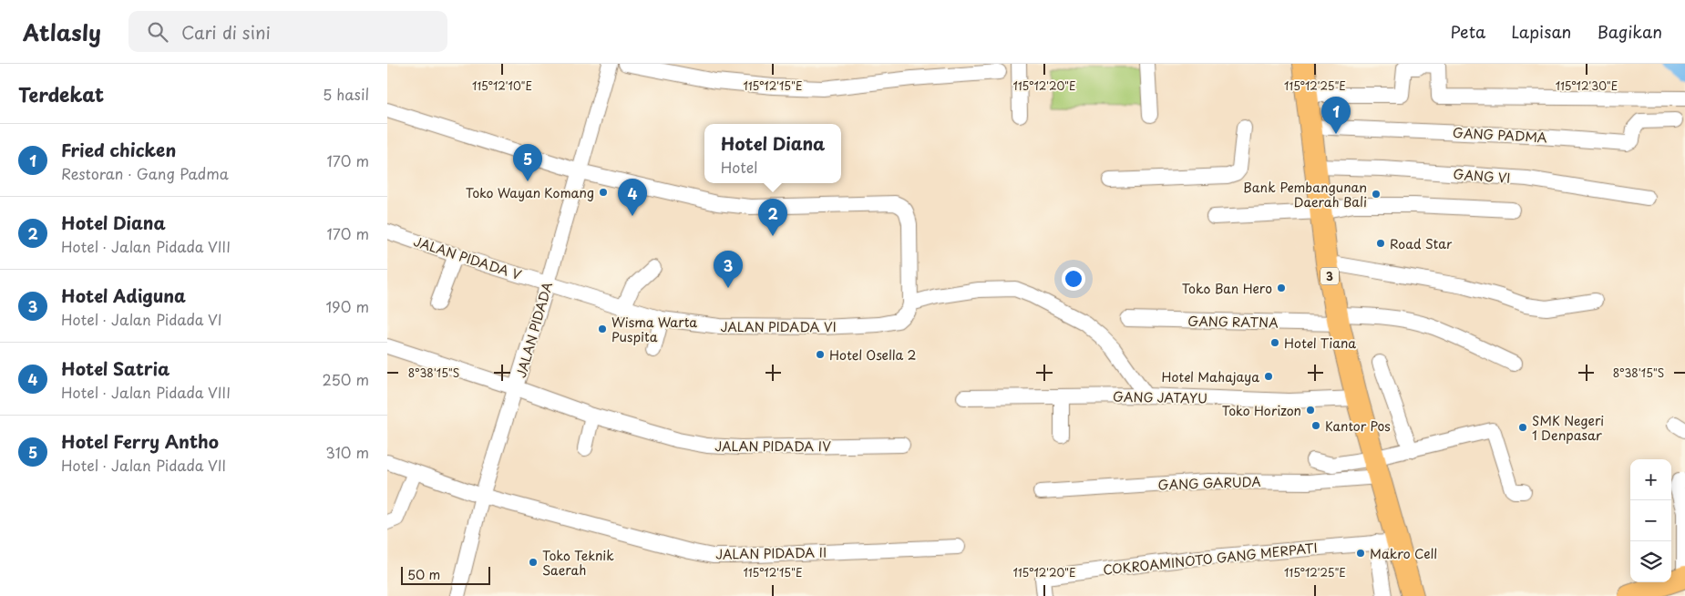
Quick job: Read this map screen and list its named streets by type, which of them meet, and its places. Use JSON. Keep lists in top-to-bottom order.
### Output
{
  "streets": {
    "highway": ["3"],
    "street": [
      "GANG PADMA",
      "GANG VI",
      "JALAN PIDADA V",
      "GANG RATNA",
      "JALAN PIDADA VI",
      "JALAN PIDADA",
      "GANG JATAYU",
      "JALAN PIDADA IV",
      "GANG GARUDA",
      "JALAN PIDADA II",
      "COKROAMINOTO GANG MERPATI"
    ]
  },
  "crossings": [
    ["GANG PADMA", "3"],
    ["GANG VI", "3"],
    ["JALAN PIDADA V", "JALAN PIDADA VI"],
    ["JALAN PIDADA V", "JALAN PIDADA"],
    ["3", "GANG RATNA"],
    ["3", "GANG JATAYU"],
    ["3", "GANG GARUDA"],
    ["3", "COKROAMINOTO GANG MERPATI"],
    ["JALAN PIDADA VI", "JALAN PIDADA"],
    ["JALAN PIDADA", "JALAN PIDADA IV"],
    ["JALAN PIDADA", "JALAN PIDADA II"]
  ],
  "places": [
    "Toko Wayan Komang",
    "Bank Pembangunan Daerah Bali",
    "Road Star",
    "Toko Ban Hero",
    "Wisma Warta Puspita",
    "Hotel Tiana",
    "Hotel Osella 2",
    "Hotel Mahajaya",
    "Toko Horizon",
    "Kantor Pos",
    "SMK Negeri 1 Denpasar",
    "Makro Cell",
    "Toko Teknik Saerah"
  ],
  "scale_bar": "50 m",
  "page": {
    "header": "Atlasly",
    "search": "Cari di sini",
    "nav": ["Peta", "Lapisan", "Bagikan"],
    "heading": ["Terdekat", "5 hasil"],
    "pins": [
      "1",
      "5",
      "4",
      "2",
      "3"
    ],
    "list": [
      {
        "mark": "1",
        "name": "Fried chicken",
        "note": "Restoran · Gang Padma",
        "value": "170 m"
      },
      {
        "mark": "2",
        "name": "Hotel Diana",
        "note": "Hotel · Jalan Pidada VIII",
        "value": "170 m"
      },
      {
        "mark": "3",
        "name": "Hotel Adiguna",
        "note": "Hotel · Jalan Pidada VI",
        "value": "190 m"
      },
      {
        "mark": "4",
        "name": "Hotel Satria",
        "note": "Hotel · Jalan Pidada VIII",
        "value": "250 m"
      },
      {
        "mark": "5",
        "name": "Hotel Ferry Antho",
        "note": "Hotel · Jalan Pidada VII",
        "value": "310 m"
      }
    ],
    "popup": ["Hotel Diana", "Hotel"],
    "map_buttons": ["+", "−"],
    "scale": "50 m"
  },
  "coordinates": [
    "115°12'10\"E",
    "115°12'15\"E",
    "115°12'20\"E",
    "115°12'25\"E",
    "115°12'30\"E",
    "8°38'15\"S"
  ]
}
